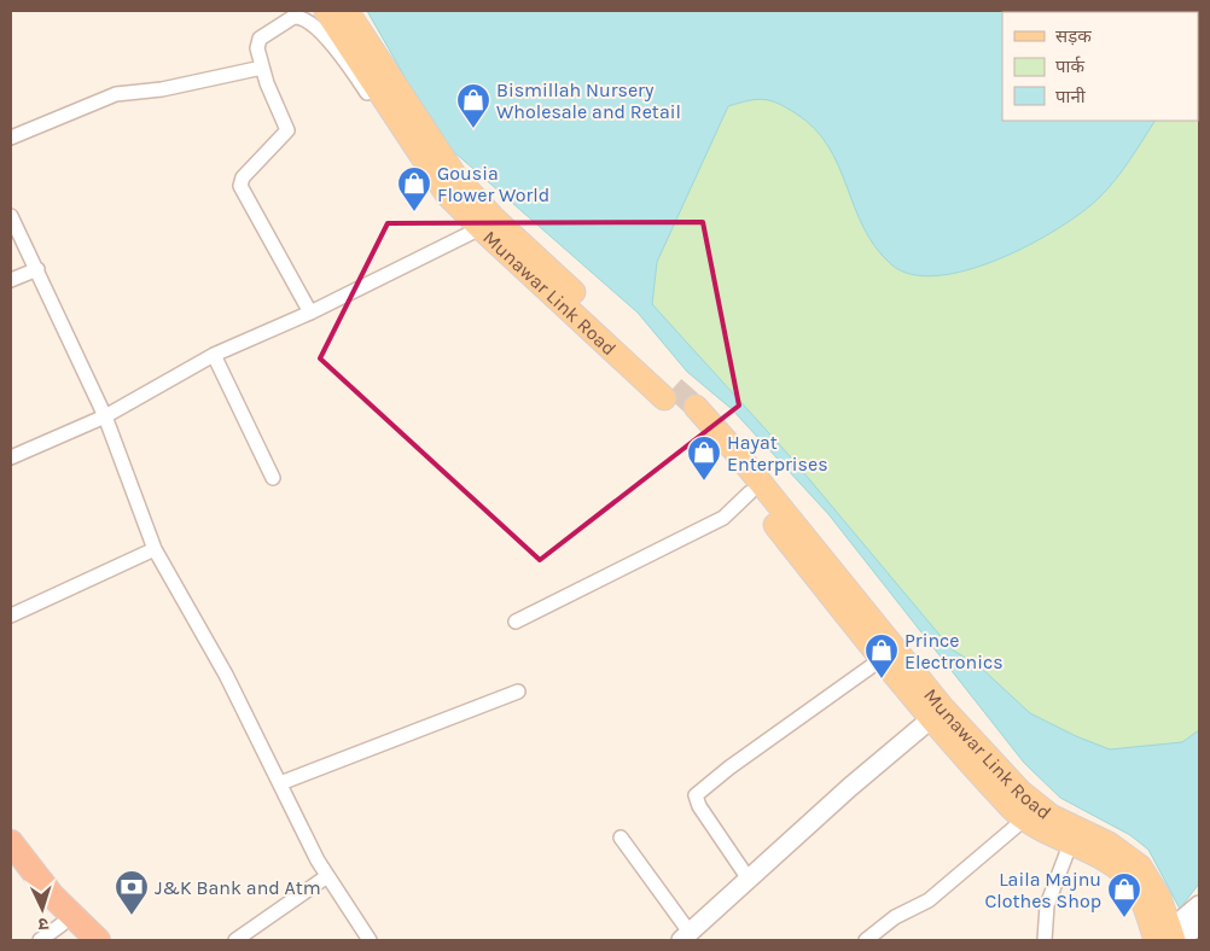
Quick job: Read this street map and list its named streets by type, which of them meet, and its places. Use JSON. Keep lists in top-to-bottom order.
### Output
{
  "streets": {
    "main road": ["Munawar Link Road"]
  },
  "places": {
    "shop": [
      "Bismillah Nursery Wholesale and Retail",
      "Gousia Flower World",
      "Hayat Enterprises",
      "Prince Electronics",
      "Laila Majnu Clothes Shop"
    ],
    "bank": ["J&K Bank and Atm"]
  },
  "legend": ["सड़क", "पार्क", "पानी"],
  "north": "bottom"
}
